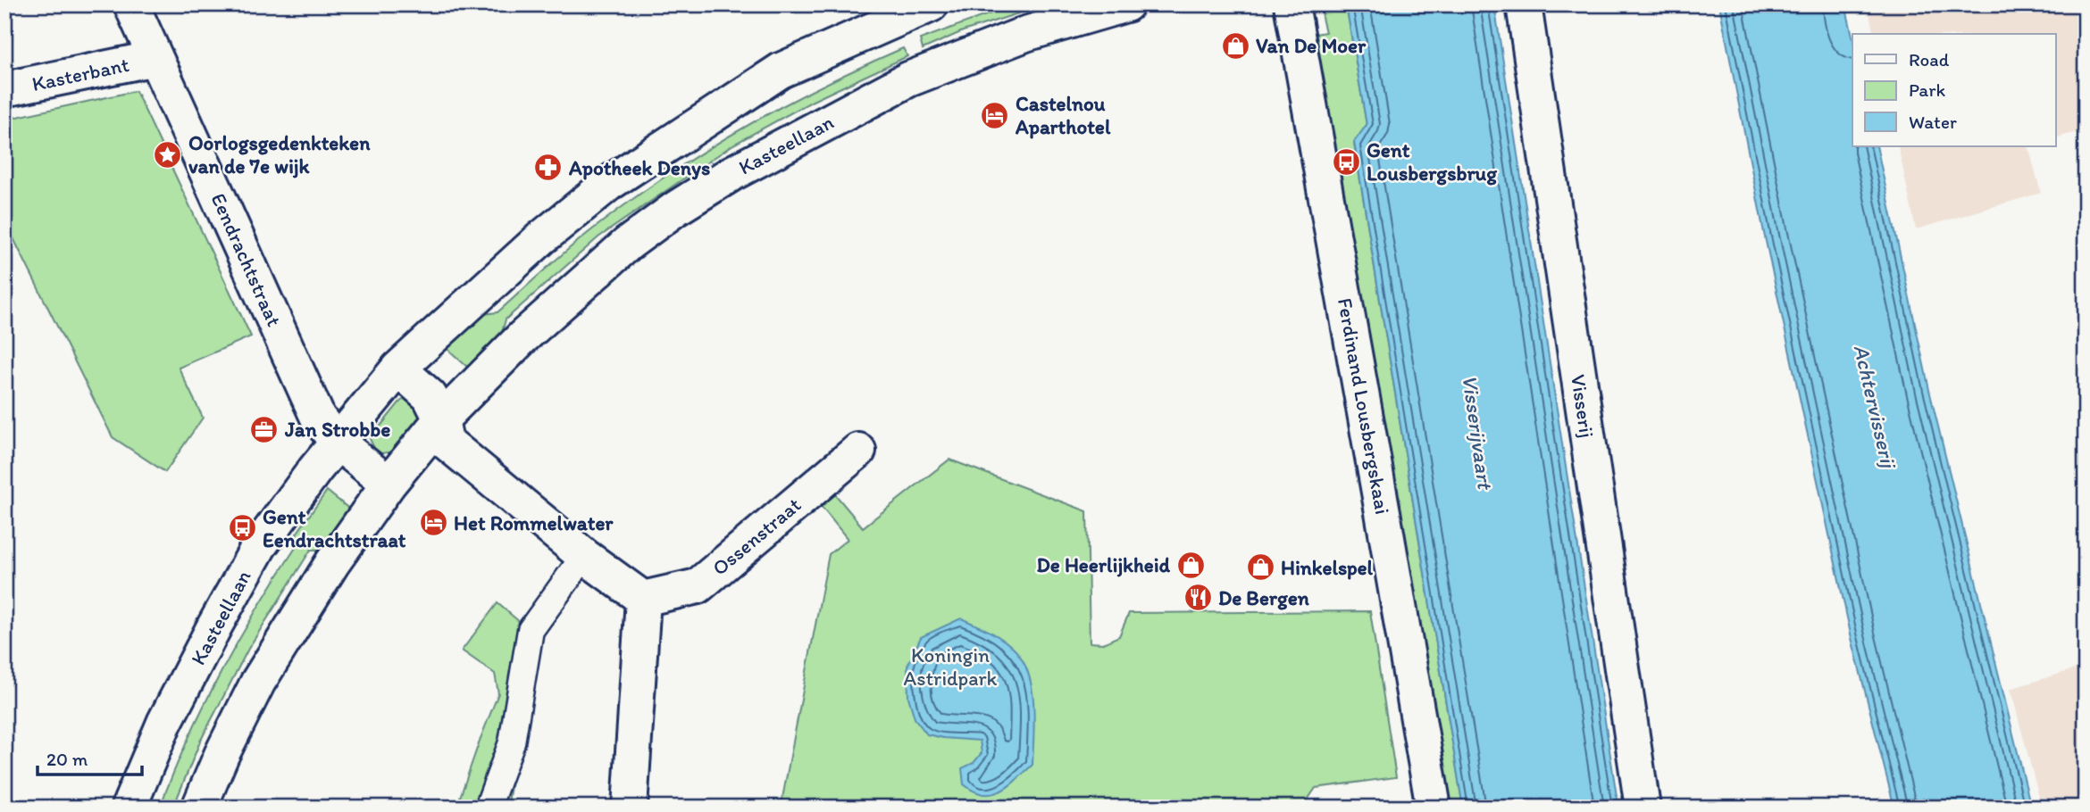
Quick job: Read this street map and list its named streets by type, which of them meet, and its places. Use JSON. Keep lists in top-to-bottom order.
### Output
{
  "streets": {
    "street": [
      "Kasterbant",
      "Kasteellaan",
      "Eendrachtstraat",
      "Ferdinand Lousbergskaai",
      "Visserij",
      "Ossenstraat"
    ]
  },
  "crossings": [
    ["Kasterbant", "Eendrachtstraat"],
    ["Kasteellaan", "Eendrachtstraat"]
  ],
  "water": ["Achtervisserij", "Visserijvaart"],
  "parks": ["Koningin Astridpark"],
  "places": {
    "shop": ["Van De Moer", "De Heerlijkheid", "Hinkelspel"],
    "hotel": ["Castelnou Aparthotel", "Het Rommelwater"],
    "place": ["Oorlogsgedenkteken van de 7e wijk"],
    "bus stop": ["Gent Lousbergsbrug", "Gent Eendrachtstraat"],
    "pharmacy": ["Apotheek Denys"],
    "office": ["Jan Strobbe"],
    "restaurant": ["De Bergen"]
  },
  "legend": ["Road", "Park", "Water"],
  "scale_bar": "20 m"
}
